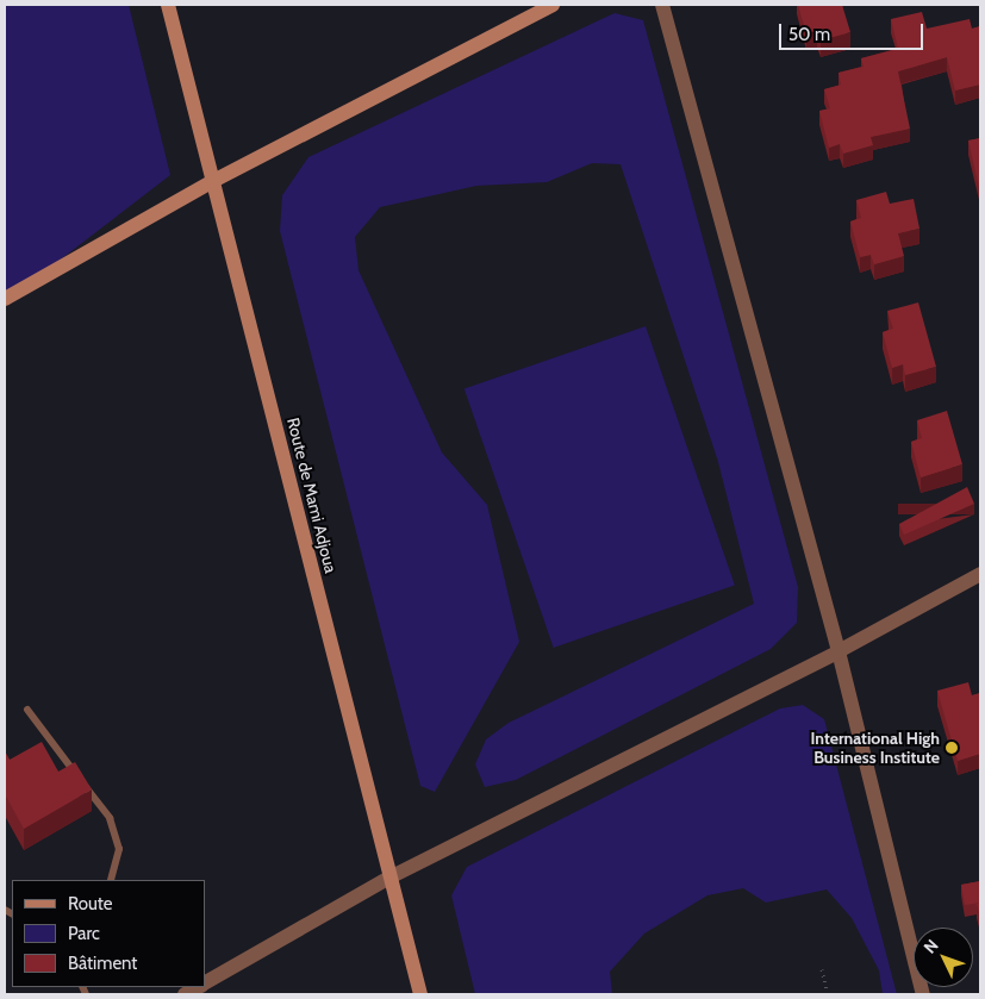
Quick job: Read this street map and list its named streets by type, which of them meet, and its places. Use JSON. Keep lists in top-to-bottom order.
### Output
{
  "streets": {
    "street": ["Route de Mami Adjoua"]
  },
  "places": ["International High Business Institute"],
  "legend": ["Route", "Parc", "Bâtiment"],
  "scale_bar": "50 m",
  "north": "top left"
}
